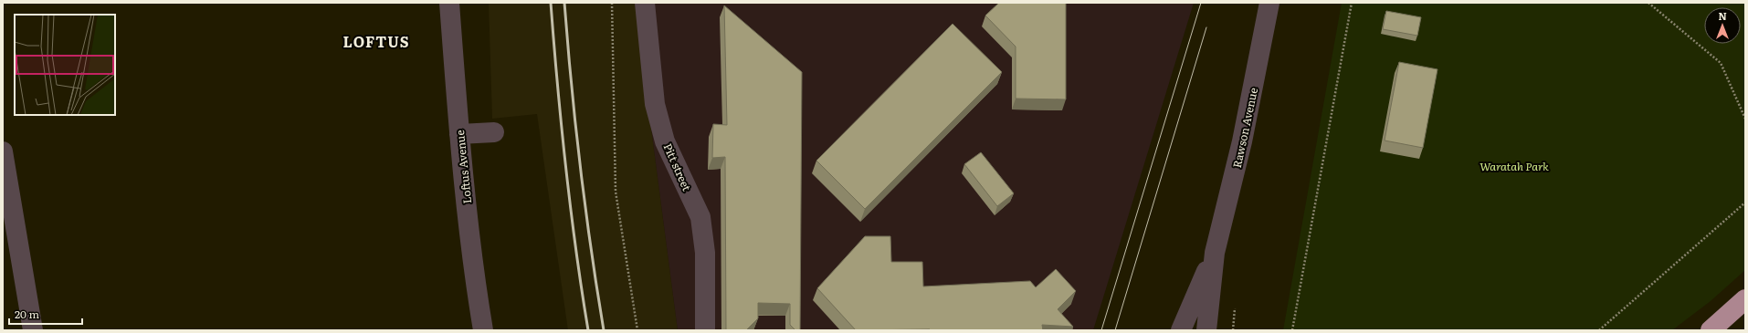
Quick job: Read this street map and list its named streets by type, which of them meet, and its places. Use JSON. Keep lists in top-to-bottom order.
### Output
{
  "streets": {
    "street": ["Rawson Avenue", "Loftus Avenue", "Pitt street"]
  },
  "districts": ["LOFTUS"],
  "parks": ["Waratah Park"],
  "scale_bar": "20 m",
  "north": "top"
}
